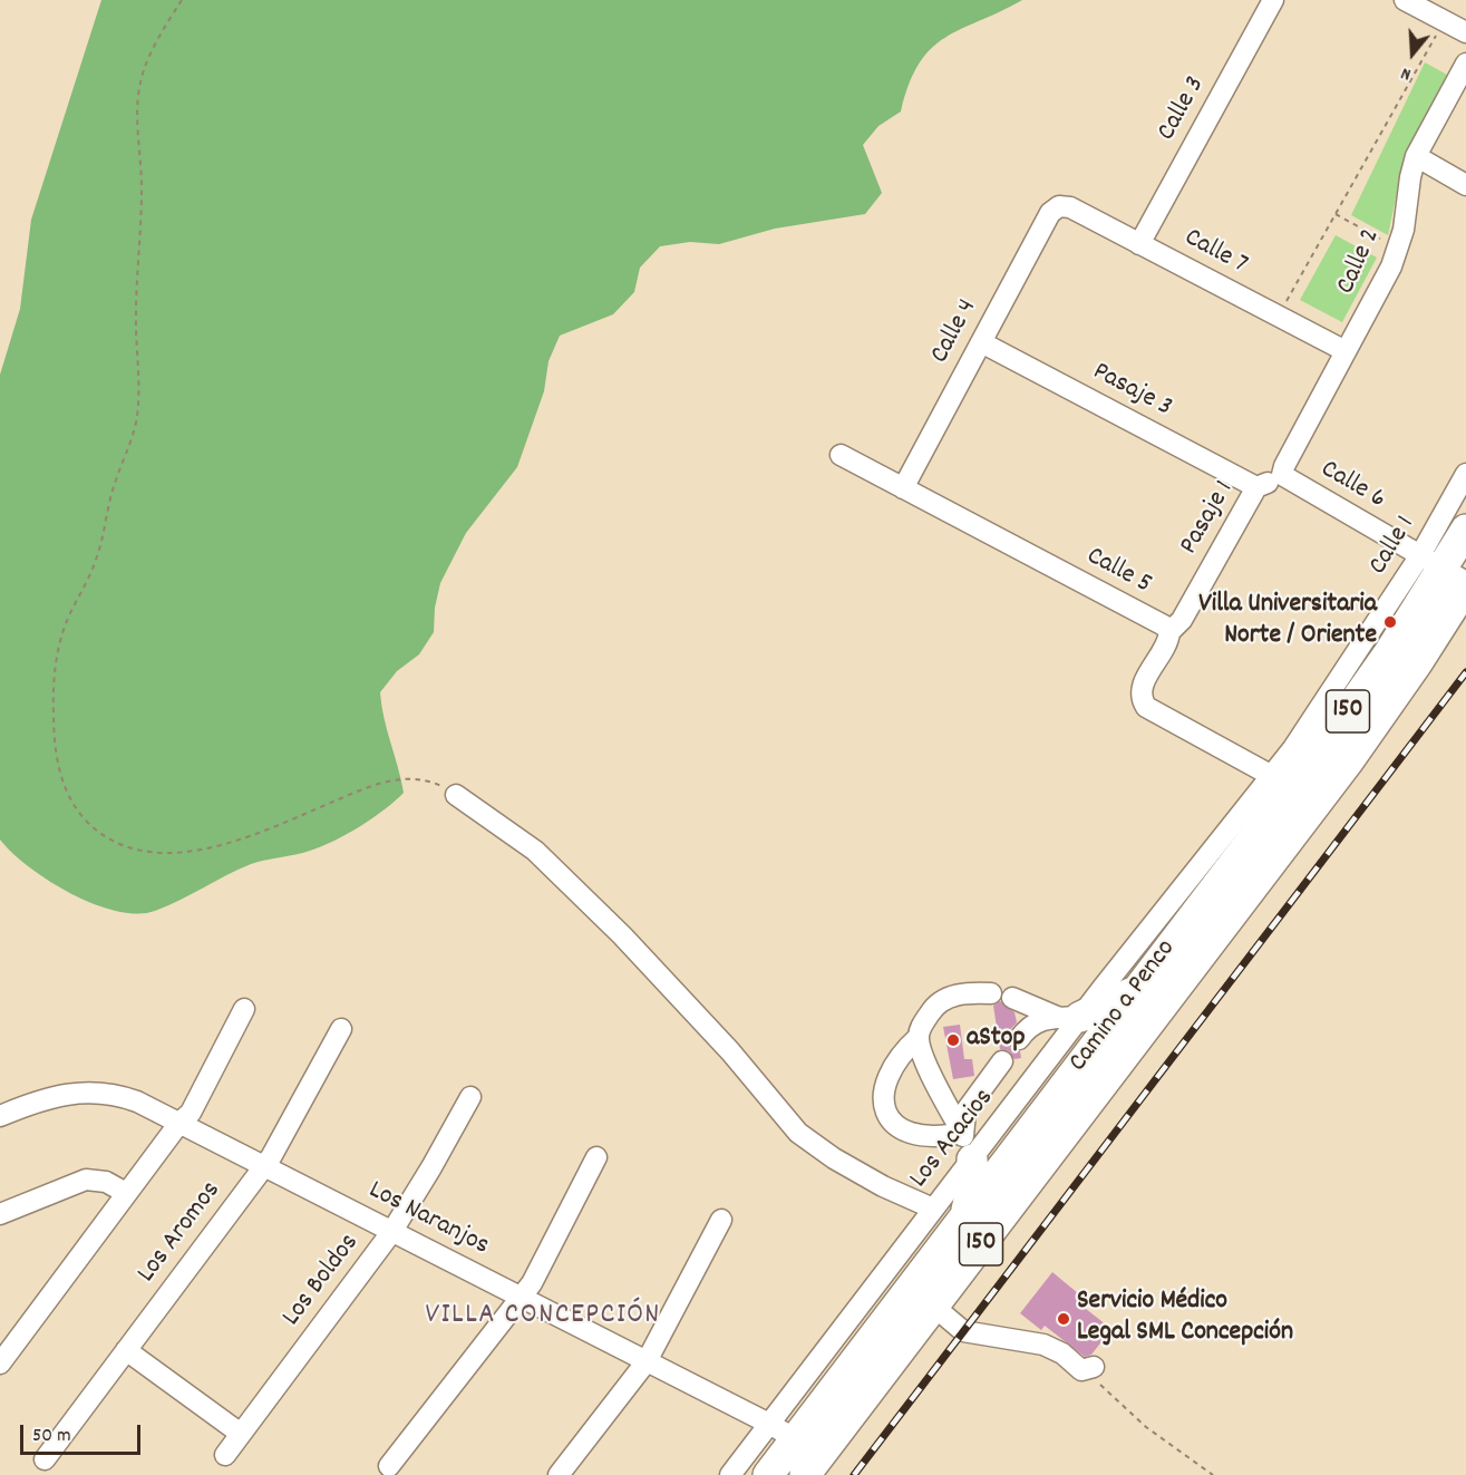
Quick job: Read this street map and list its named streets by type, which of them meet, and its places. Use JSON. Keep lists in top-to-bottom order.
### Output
{
  "streets": {
    "highway": ["150", "Camino a Penco"],
    "street": [
      "Calle 3",
      "Calle 7",
      "Calle 2",
      "Calle 4",
      "Pasaje 3",
      "Calle 6",
      "Pasaje 1",
      "Calle 1",
      "Calle 5",
      "Los Acacios",
      "Los Naranjos",
      "Los Aromos",
      "Los Boldos"
    ]
  },
  "crossings": [
    ["Calle 3", "Calle 7"],
    ["Calle 7", "Calle 2"],
    ["Calle 7", "Calle 4"],
    ["Calle 2", "Calle 6"],
    ["Calle 2", "Pasaje 1"],
    ["Calle 4", "Pasaje 3"],
    ["Calle 4", "Calle 5"],
    ["Pasaje 3", "Pasaje 1"],
    ["Calle 6", "Pasaje 1"],
    ["Calle 6", "Calle 1"],
    ["Calle 6", "Camino a Penco"],
    ["Pasaje 1", "Calle 5"],
    ["Calle 1", "Camino a Penco"],
    ["Calle 1", "Los Acacios"],
    ["Camino a Penco", "Los Naranjos"],
    ["Los Acacios", "Los Naranjos"],
    ["Los Naranjos", "Los Aromos"],
    ["Los Naranjos", "Los Boldos"]
  ],
  "districts": ["VILLA CONCEPCIÓN"],
  "places": ["Villa Universitaria Norte / Oriente", "aStop", "Servicio Médico Legal SML Concepción"],
  "scale_bar": "50 m",
  "north": "bottom"
}
